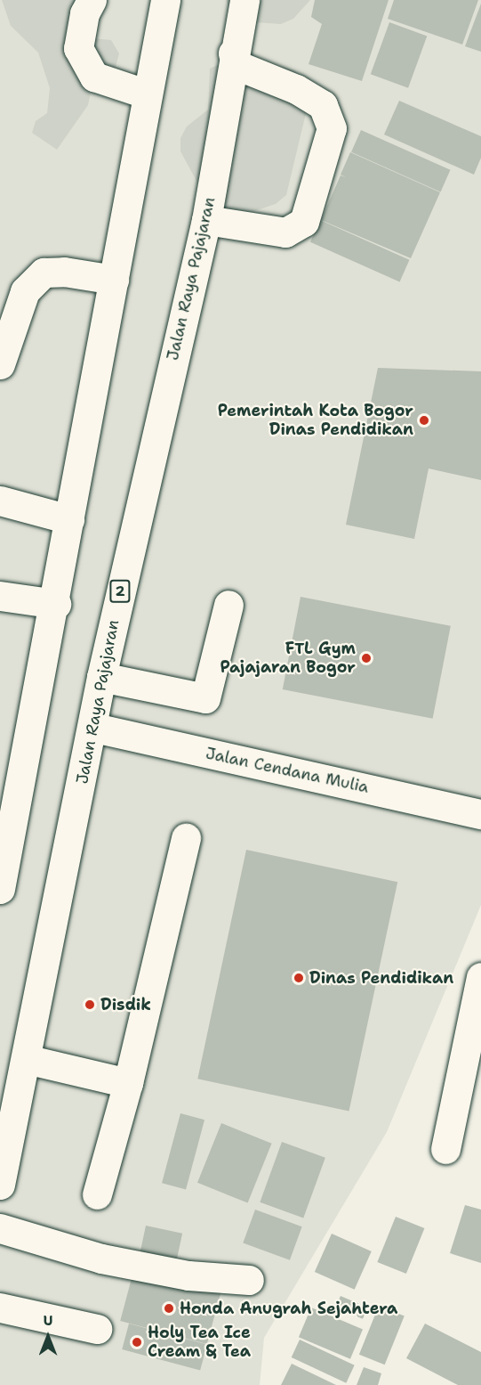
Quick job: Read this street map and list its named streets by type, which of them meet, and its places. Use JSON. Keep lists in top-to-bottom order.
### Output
{
  "streets": {
    "main road": ["Jalan Raya Pajajaran", "2", "Jalan Cendana Mulia"]
  },
  "crossings": [
    ["Jalan Raya Pajajaran", "Jalan Cendana Mulia"]
  ],
  "places": [
    "Pemerintah Kota Bogor Dinas Pendidikan",
    "FTL Gym Pajajaran Bogor",
    "Dinas Pendidikan",
    "Disdik",
    "Honda Anugrah Sejahtera",
    "Holy Tea Ice Cream & Tea"
  ],
  "north": "top"
}
